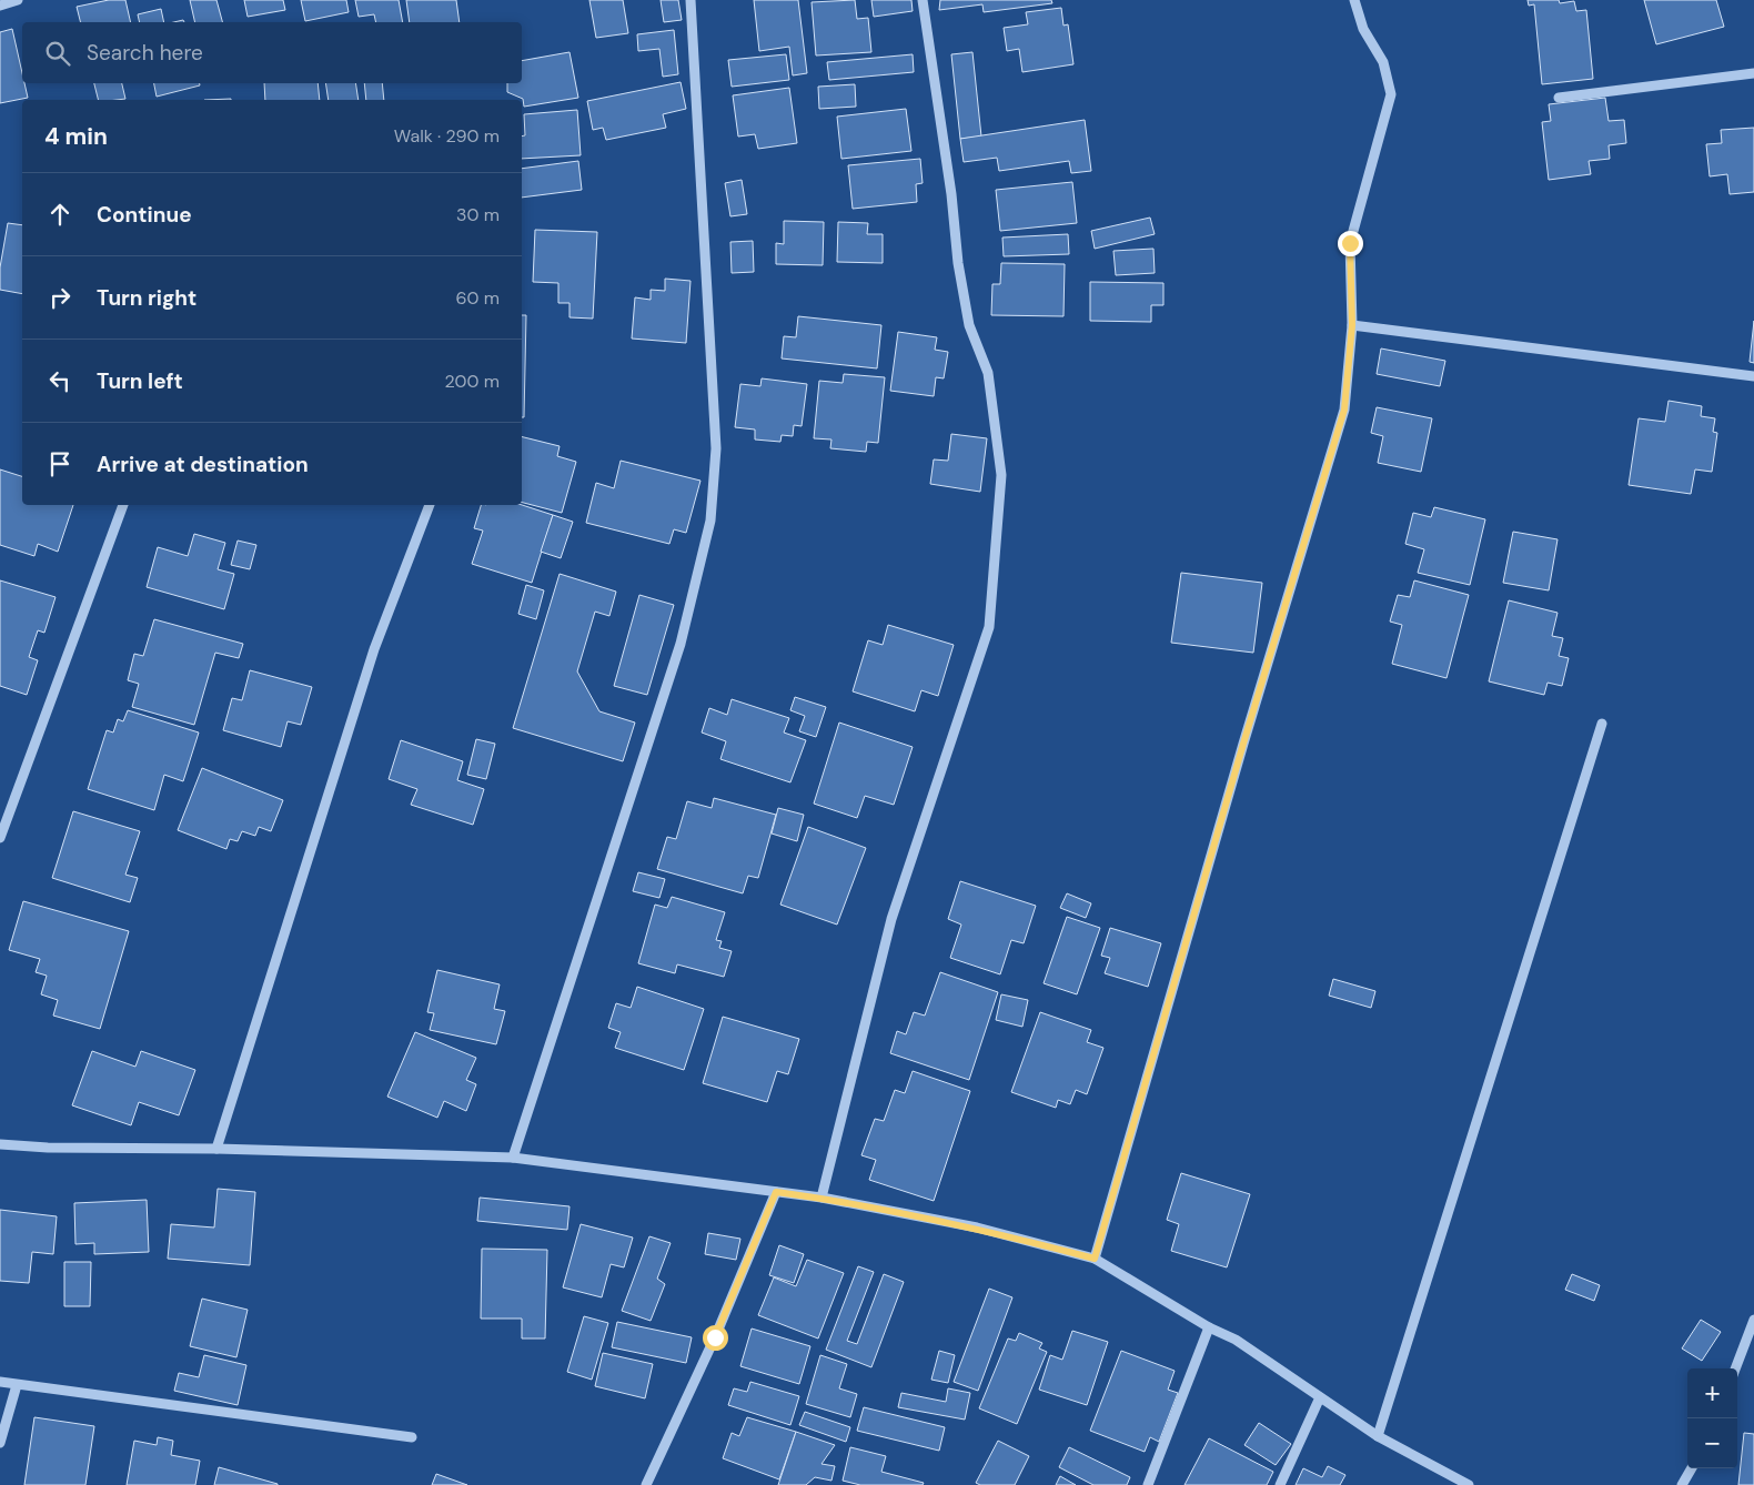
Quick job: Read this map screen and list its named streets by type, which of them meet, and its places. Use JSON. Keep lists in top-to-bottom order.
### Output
{
  "page": {
    "search": "Search here",
    "heading": ["4 min", "Walk · 290 m"],
    "list": [
      ["Continue", "30 m"],
      ["Turn right", "60 m"],
      ["Turn left", "200 m"],
      "Arrive at destination"
    ],
    "map_buttons": ["+", "−"]
  }
}
